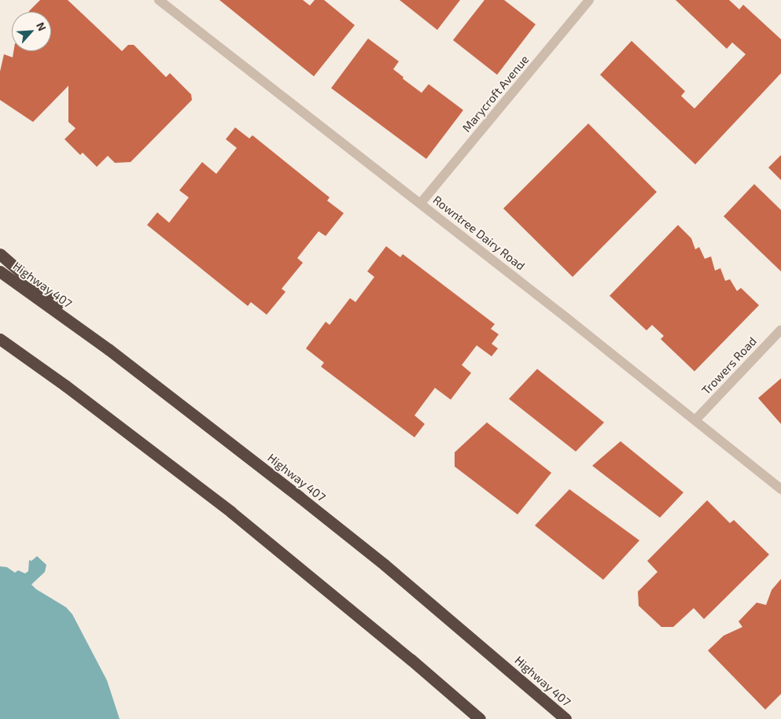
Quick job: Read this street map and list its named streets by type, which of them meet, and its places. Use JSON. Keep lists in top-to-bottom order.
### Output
{
  "streets": {
    "highway": ["Highway 407"],
    "street": ["Marycroft Avenue", "Rowntree Dairy Road", "Trowers Road"]
  },
  "crossings": [
    ["Marycroft Avenue", "Rowntree Dairy Road"],
    ["Rowntree Dairy Road", "Trowers Road"]
  ],
  "north": "top right"
}
